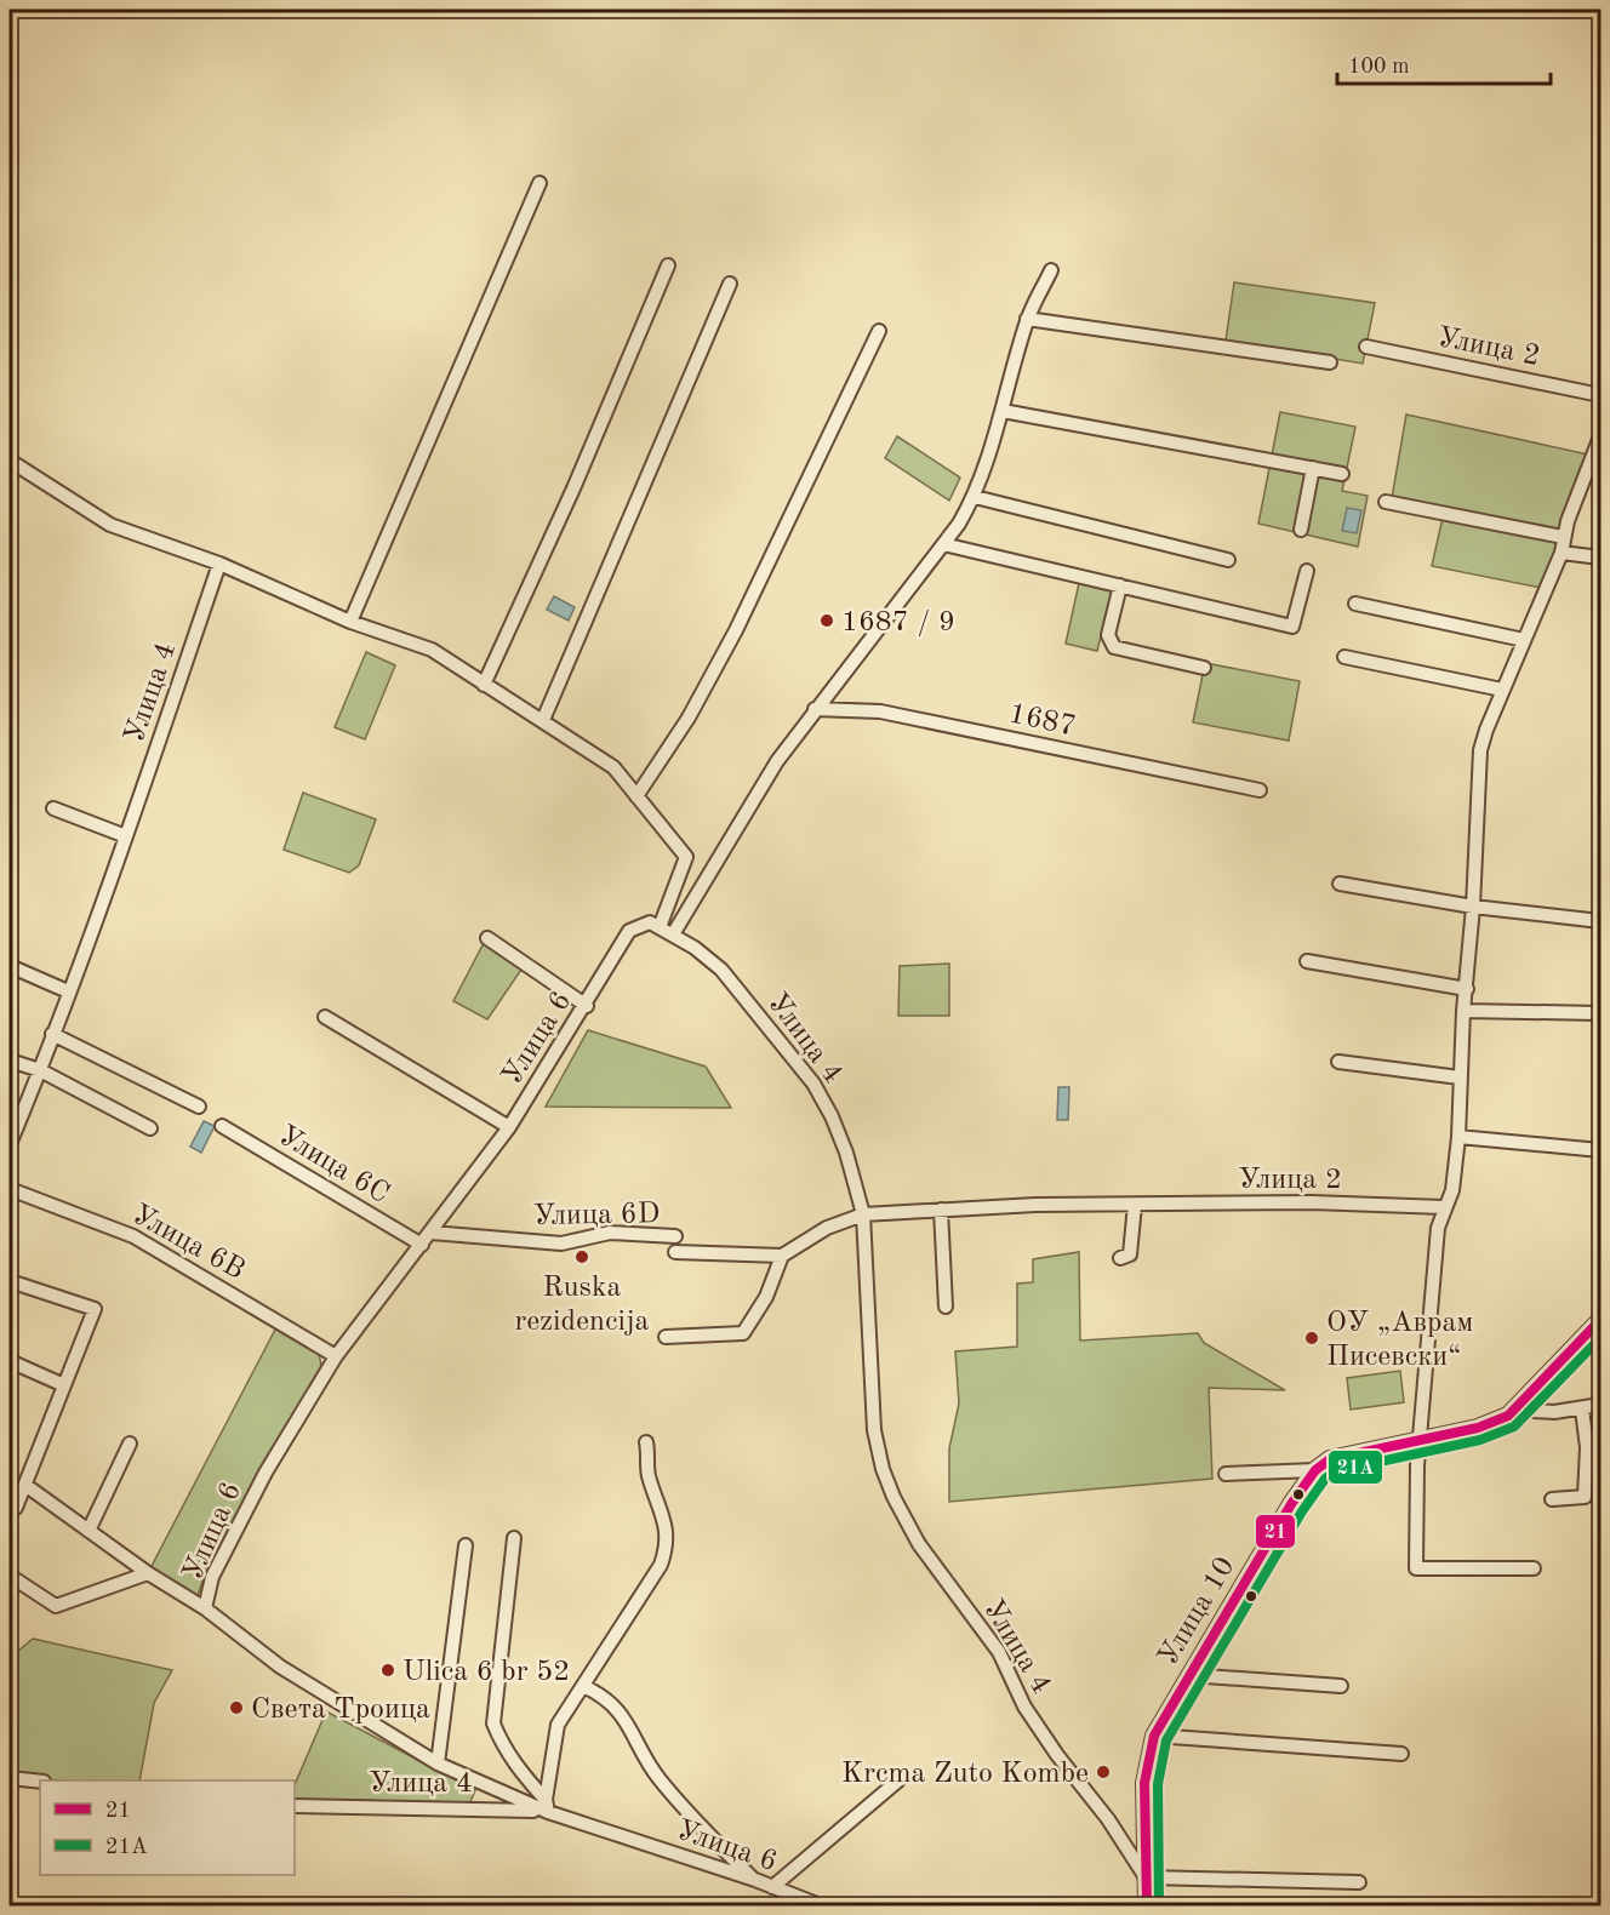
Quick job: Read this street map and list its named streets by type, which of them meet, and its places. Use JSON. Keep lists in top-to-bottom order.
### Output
{
  "streets": {
    "street": [
      "Улица 2",
      "Улица 4",
      "1687",
      "Улица 6",
      "Улица 6C",
      "Улица 6D",
      "Улица 6B",
      "Улица 10"
    ]
  },
  "crossings": [
    ["Улица 2", "Улица 4"],
    ["Улица 4", "Улица 6"],
    ["Улица 4", "Улица 10"],
    ["Улица 6", "Улица 6C"],
    ["Улица 6", "Улица 6D"],
    ["Улица 6", "Улица 6B"]
  ],
  "places": [
    "1687 / 9",
    "Ruska rezidencija",
    "ОУ „Аврам Писевски“",
    "Ulica 6 br 52",
    "Света Троица",
    "Krcma Zuto Kombe"
  ],
  "lines": ["transit line 21", "transit line 21A"],
  "legend": ["21", "21A"],
  "scale_bar": "100 m"
}
